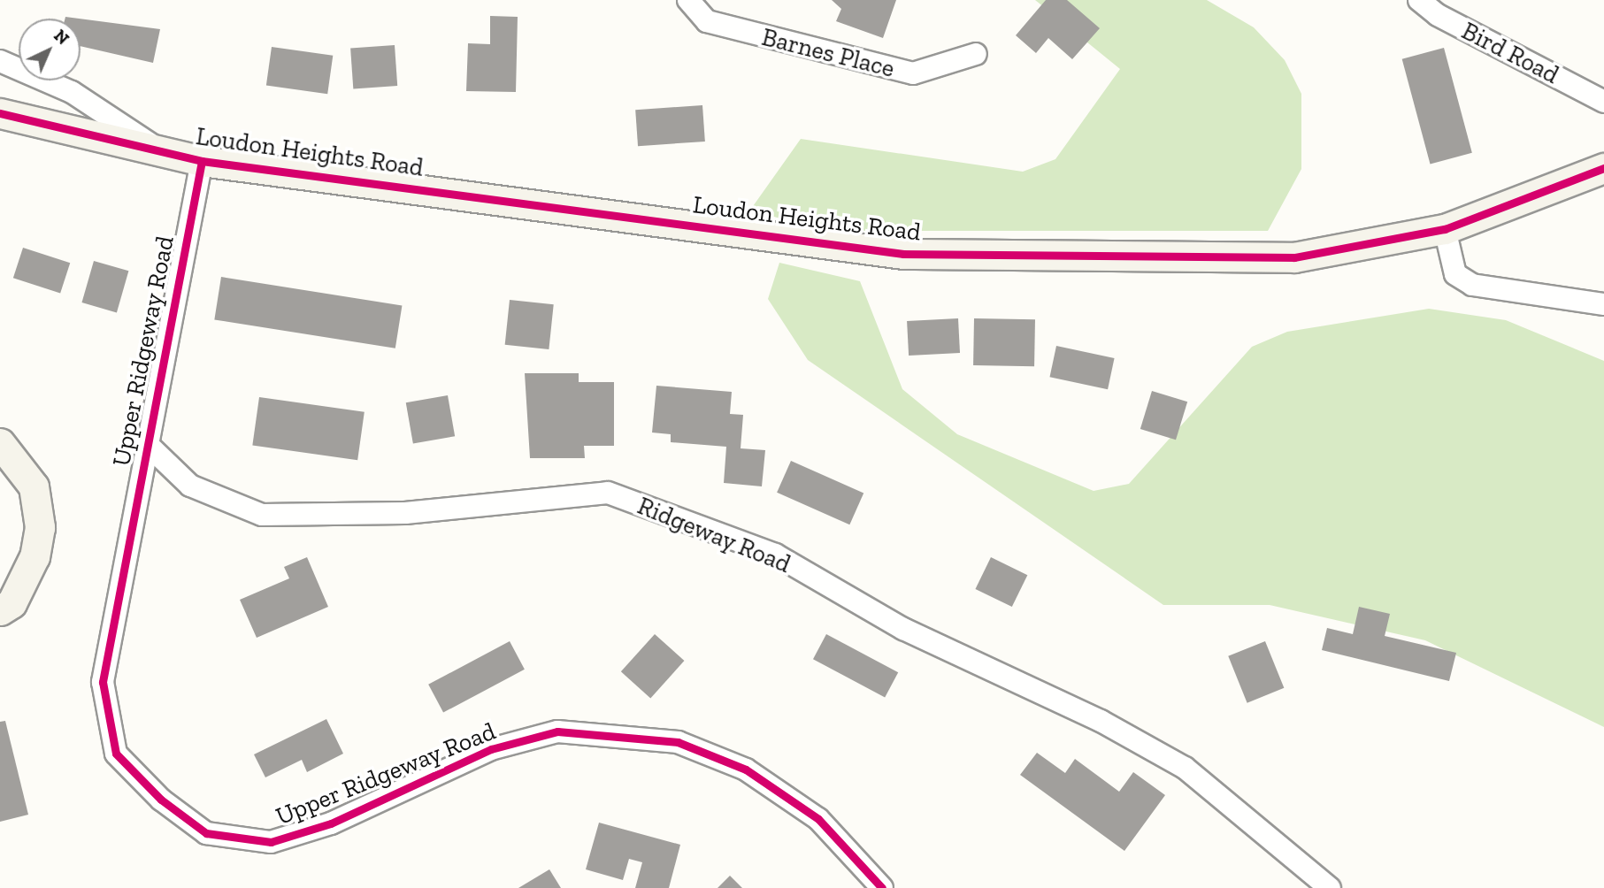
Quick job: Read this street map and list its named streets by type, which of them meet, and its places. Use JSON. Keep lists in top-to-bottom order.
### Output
{
  "streets": {
    "street": [
      "Barnes Place",
      "Bird Road",
      "Loudon Heights Road",
      "Upper Ridgeway Road",
      "Ridgeway Road"
    ]
  },
  "crossings": [
    ["Loudon Heights Road", "Upper Ridgeway Road"],
    ["Upper Ridgeway Road", "Ridgeway Road"]
  ],
  "north": "top right"
}
